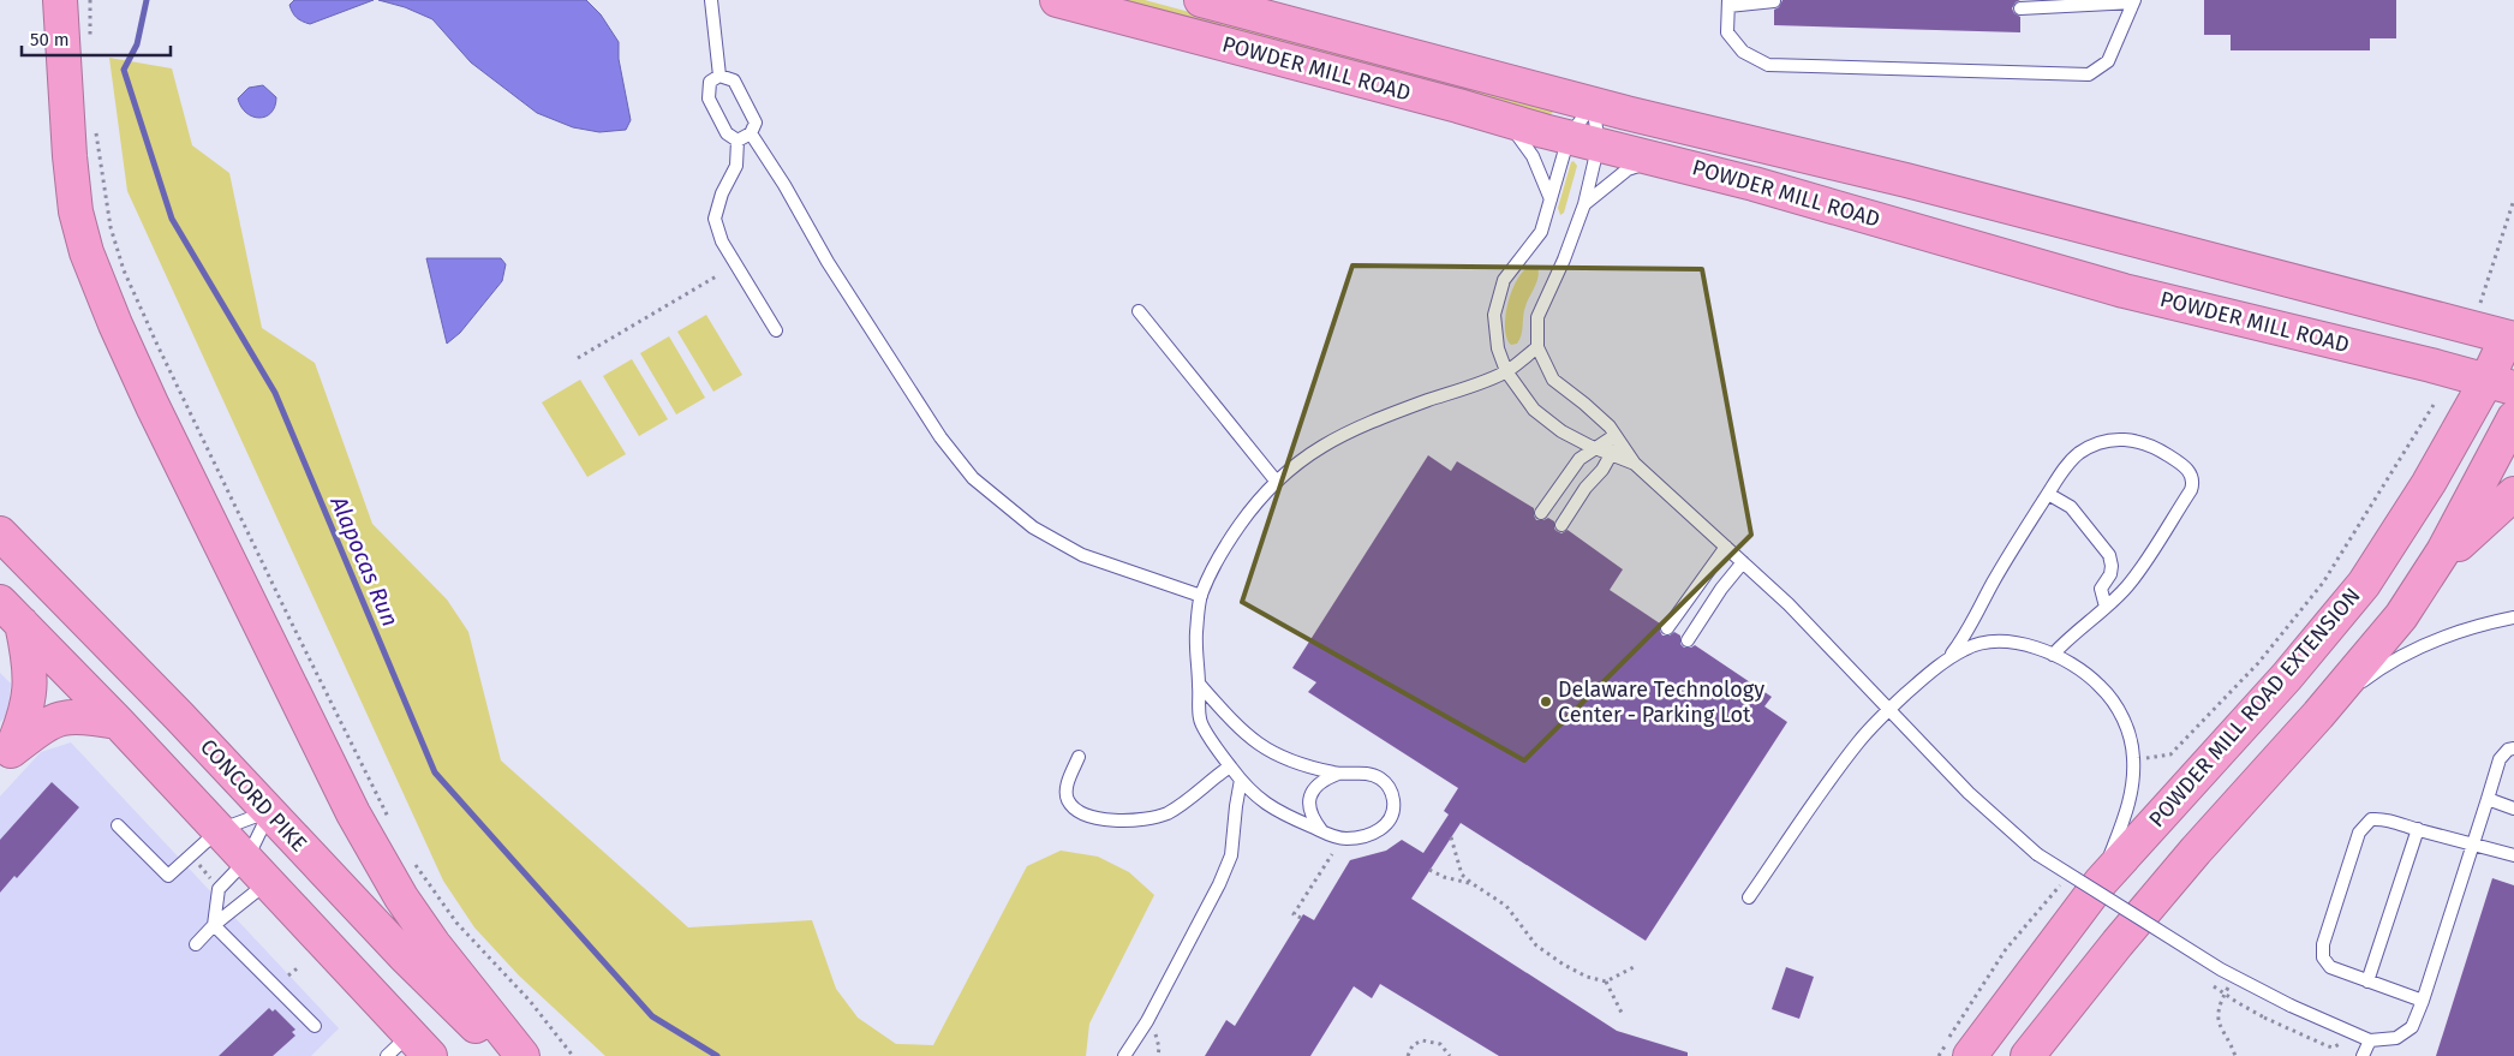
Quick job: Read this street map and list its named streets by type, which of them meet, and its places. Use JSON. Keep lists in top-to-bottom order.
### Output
{
  "streets": {
    "highway": ["POWDER MILL ROAD", "POWDER MILL ROAD EXTENSION", "CONCORD PIKE"]
  },
  "crossings": [
    ["POWDER MILL ROAD", "POWDER MILL ROAD EXTENSION"]
  ],
  "water": ["Alapocas Run"],
  "places": ["Delaware Technology Center - Parking Lot"],
  "scale_bar": "50 m"
}
